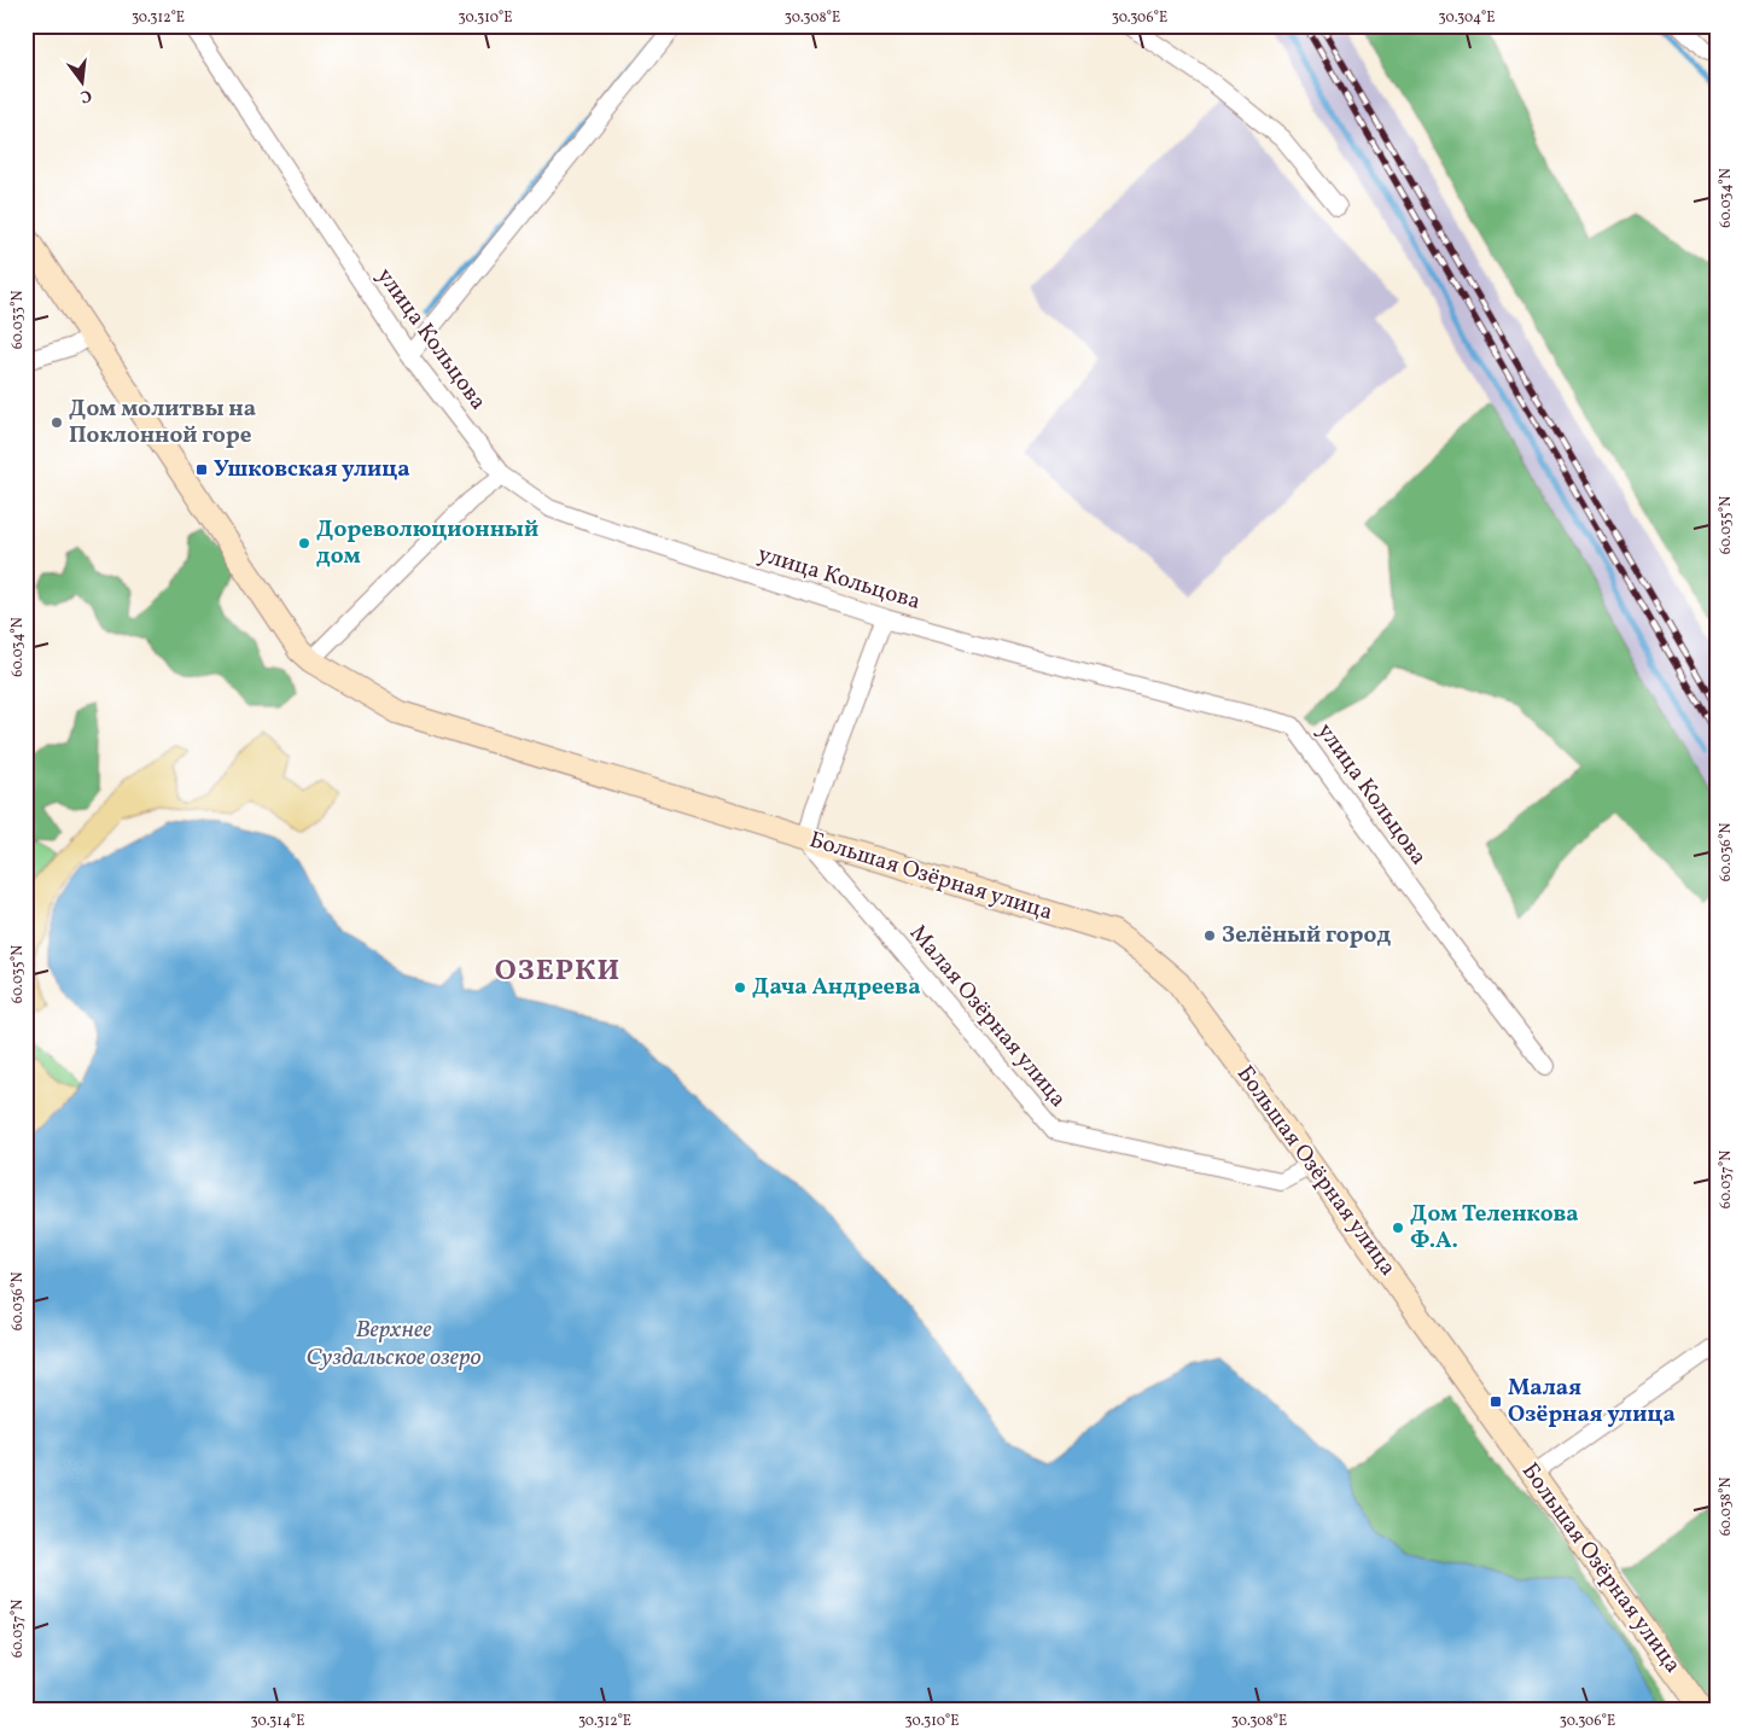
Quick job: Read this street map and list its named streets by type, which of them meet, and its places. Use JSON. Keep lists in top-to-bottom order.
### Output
{
  "streets": {
    "street": ["улица Кольцова", "Большая Озёрная улица", "Малая Озёрная улица"]
  },
  "crossings": [
    ["Большая Озёрная улица", "Малая Озёрная улица"]
  ],
  "districts": ["ОЗЕРКИ"],
  "water": ["Верхнее Суздальское озеро"],
  "places": {
    "other": [
      "Дом молитвы на Поклонной горе",
      "Дореволюционный дом",
      "Зелёный город",
      "Дача Андреева",
      "Дом Теленкова Ф.А."
    ],
    "transit": ["Ушковская улица", "Малая Озёрная улица"]
  },
  "north": "bottom",
  "coordinates": [
    "30.312°E",
    "30.310°E",
    "30.308°E",
    "30.306°E",
    "30.304°E",
    "60.034°N",
    "60.033°N",
    "60.035°N",
    "60.036°N",
    "60.037°N",
    "60.038°N",
    "30.314°E"
  ]
}
